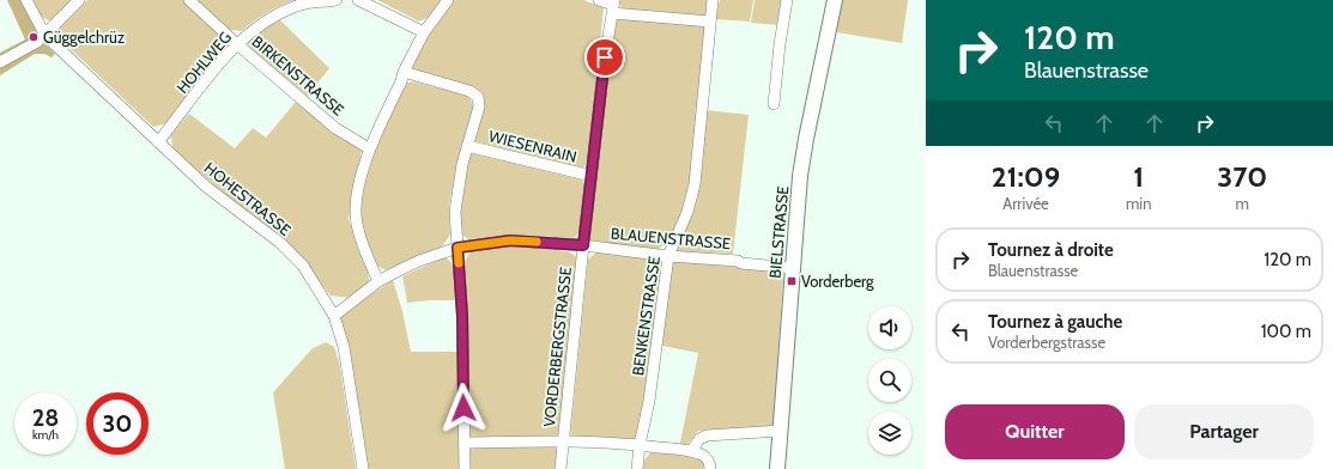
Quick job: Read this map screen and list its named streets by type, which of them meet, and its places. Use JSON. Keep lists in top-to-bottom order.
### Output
{
  "streets": {
    "main road": ["BIELSTRASSE"],
    "street": [
      "HOHLWEG",
      "BIRKENSTRASSE",
      "WIESENRAIN",
      "HOHESTRASSE",
      "BLAUENSTRASSE",
      "BENKENSTRASSE",
      "VORDERBERGSTRASSE"
    ]
  },
  "crossings": [
    ["HOHLWEG", "BIRKENSTRASSE"],
    ["HOHLWEG", "HOHESTRASSE"],
    ["WIESENRAIN", "VORDERBERGSTRASSE"],
    ["HOHESTRASSE", "BLAUENSTRASSE"],
    ["BIELSTRASSE", "BLAUENSTRASSE"],
    ["BLAUENSTRASSE", "BENKENSTRASSE"],
    ["BLAUENSTRASSE", "VORDERBERGSTRASSE"]
  ],
  "places": {
    "other": ["Güggelchrüz"],
    "transit": ["Vorderberg"]
  },
  "page": {
    "turn": ["120 m", "Blauenstrasse"],
    "eta": [
      "21:09",
      "Arrivée",
      "1",
      "min",
      "370",
      "m"
    ],
    "list": [
      {
        "name": "Tournez à droite",
        "note": "Blauenstrasse",
        "value": "120 m"
      },
      {
        "name": "Tournez à gauche",
        "note": "Vorderbergstrasse",
        "value": "100 m"
      }
    ],
    "speed": "28 km/h",
    "limit": "30",
    "buttons": ["Quitter", "Partager"]
  }
}
